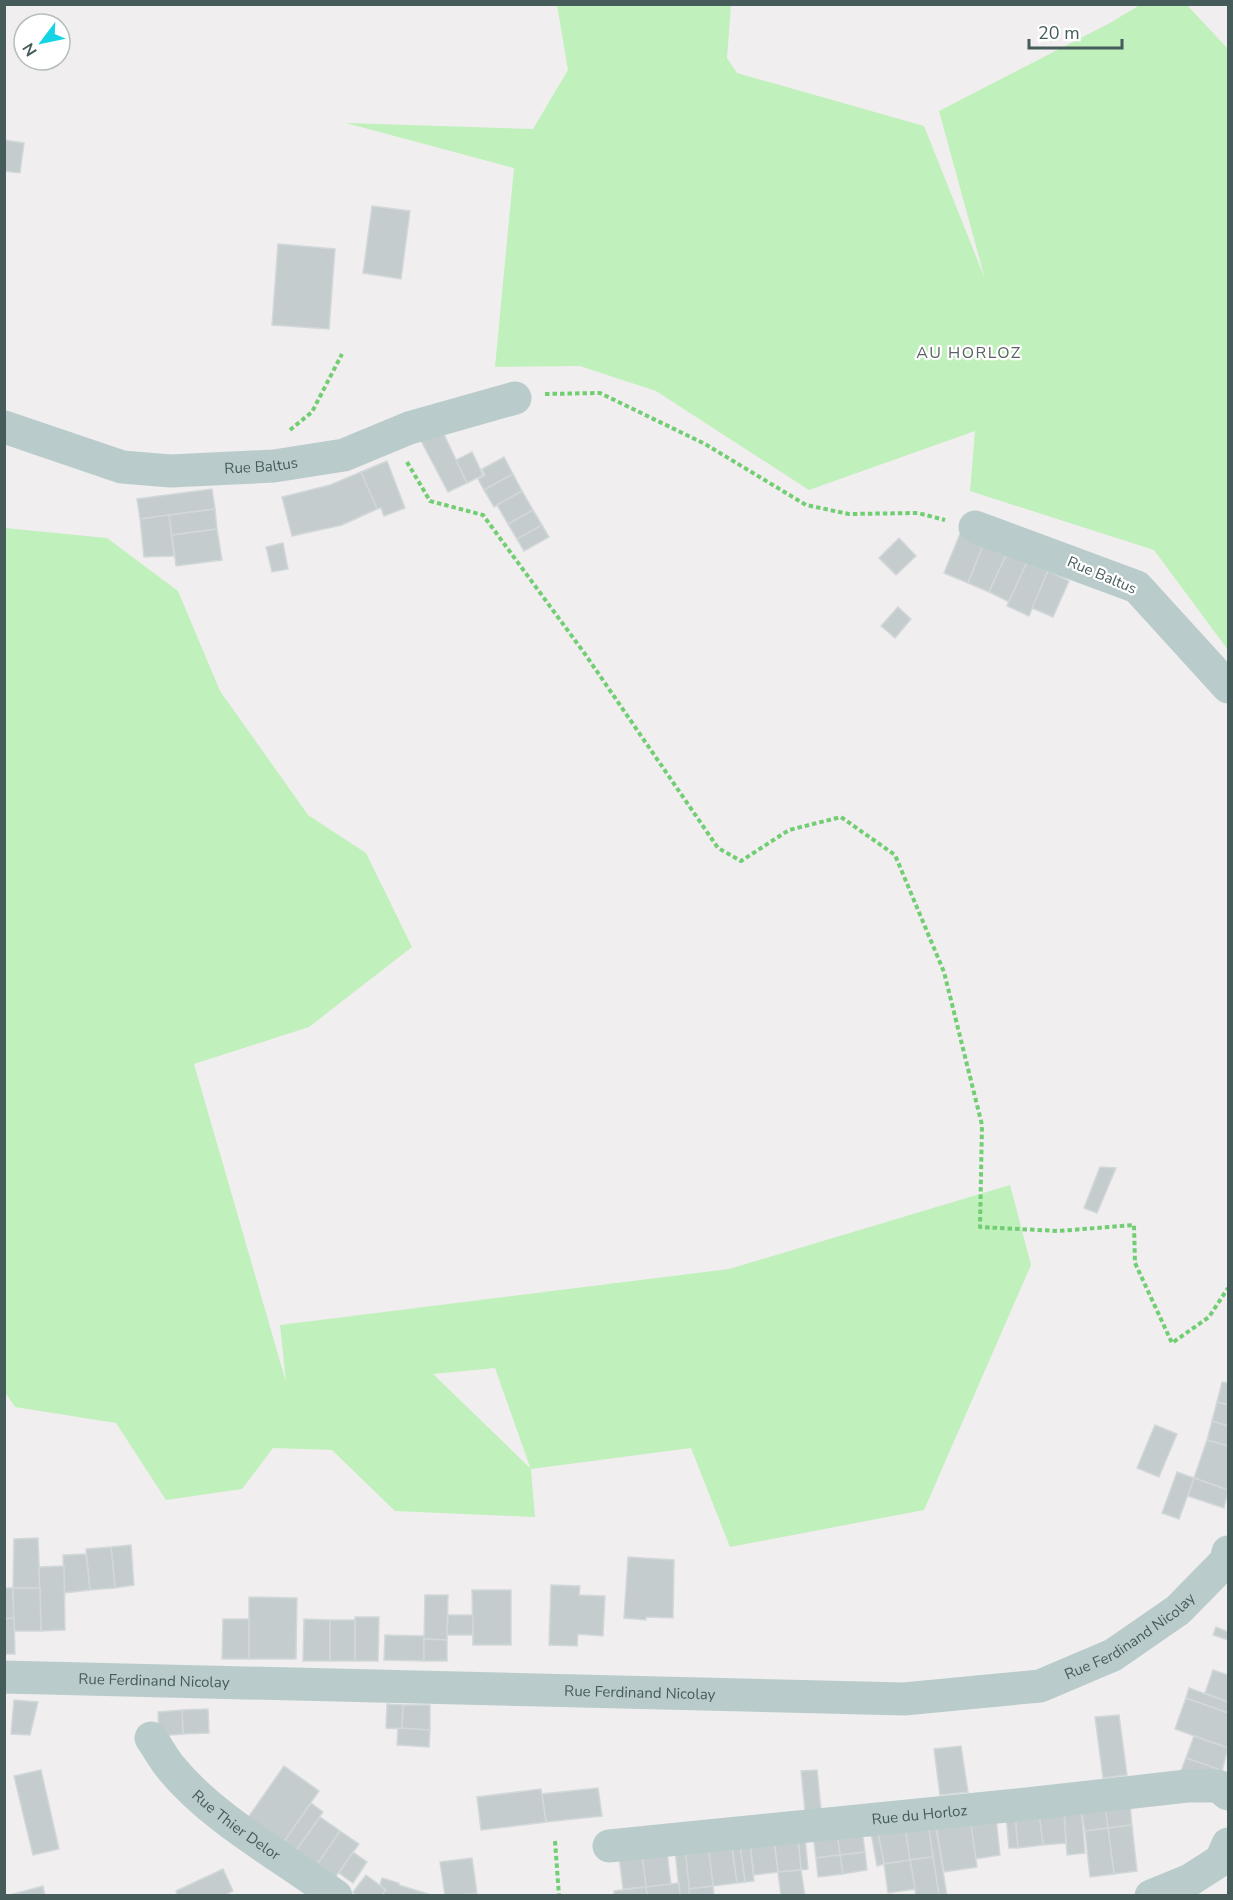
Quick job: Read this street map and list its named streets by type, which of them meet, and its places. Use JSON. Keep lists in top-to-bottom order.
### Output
{
  "streets": {
    "street": [
      "Rue Baltus",
      "Rue Ferdinand Nicolay",
      "Rue du Horloz",
      "Rue Thier Delor"
    ]
  },
  "districts": ["AU HORLOZ"],
  "scale_bar": "20 m",
  "north": "bottom left"
}
